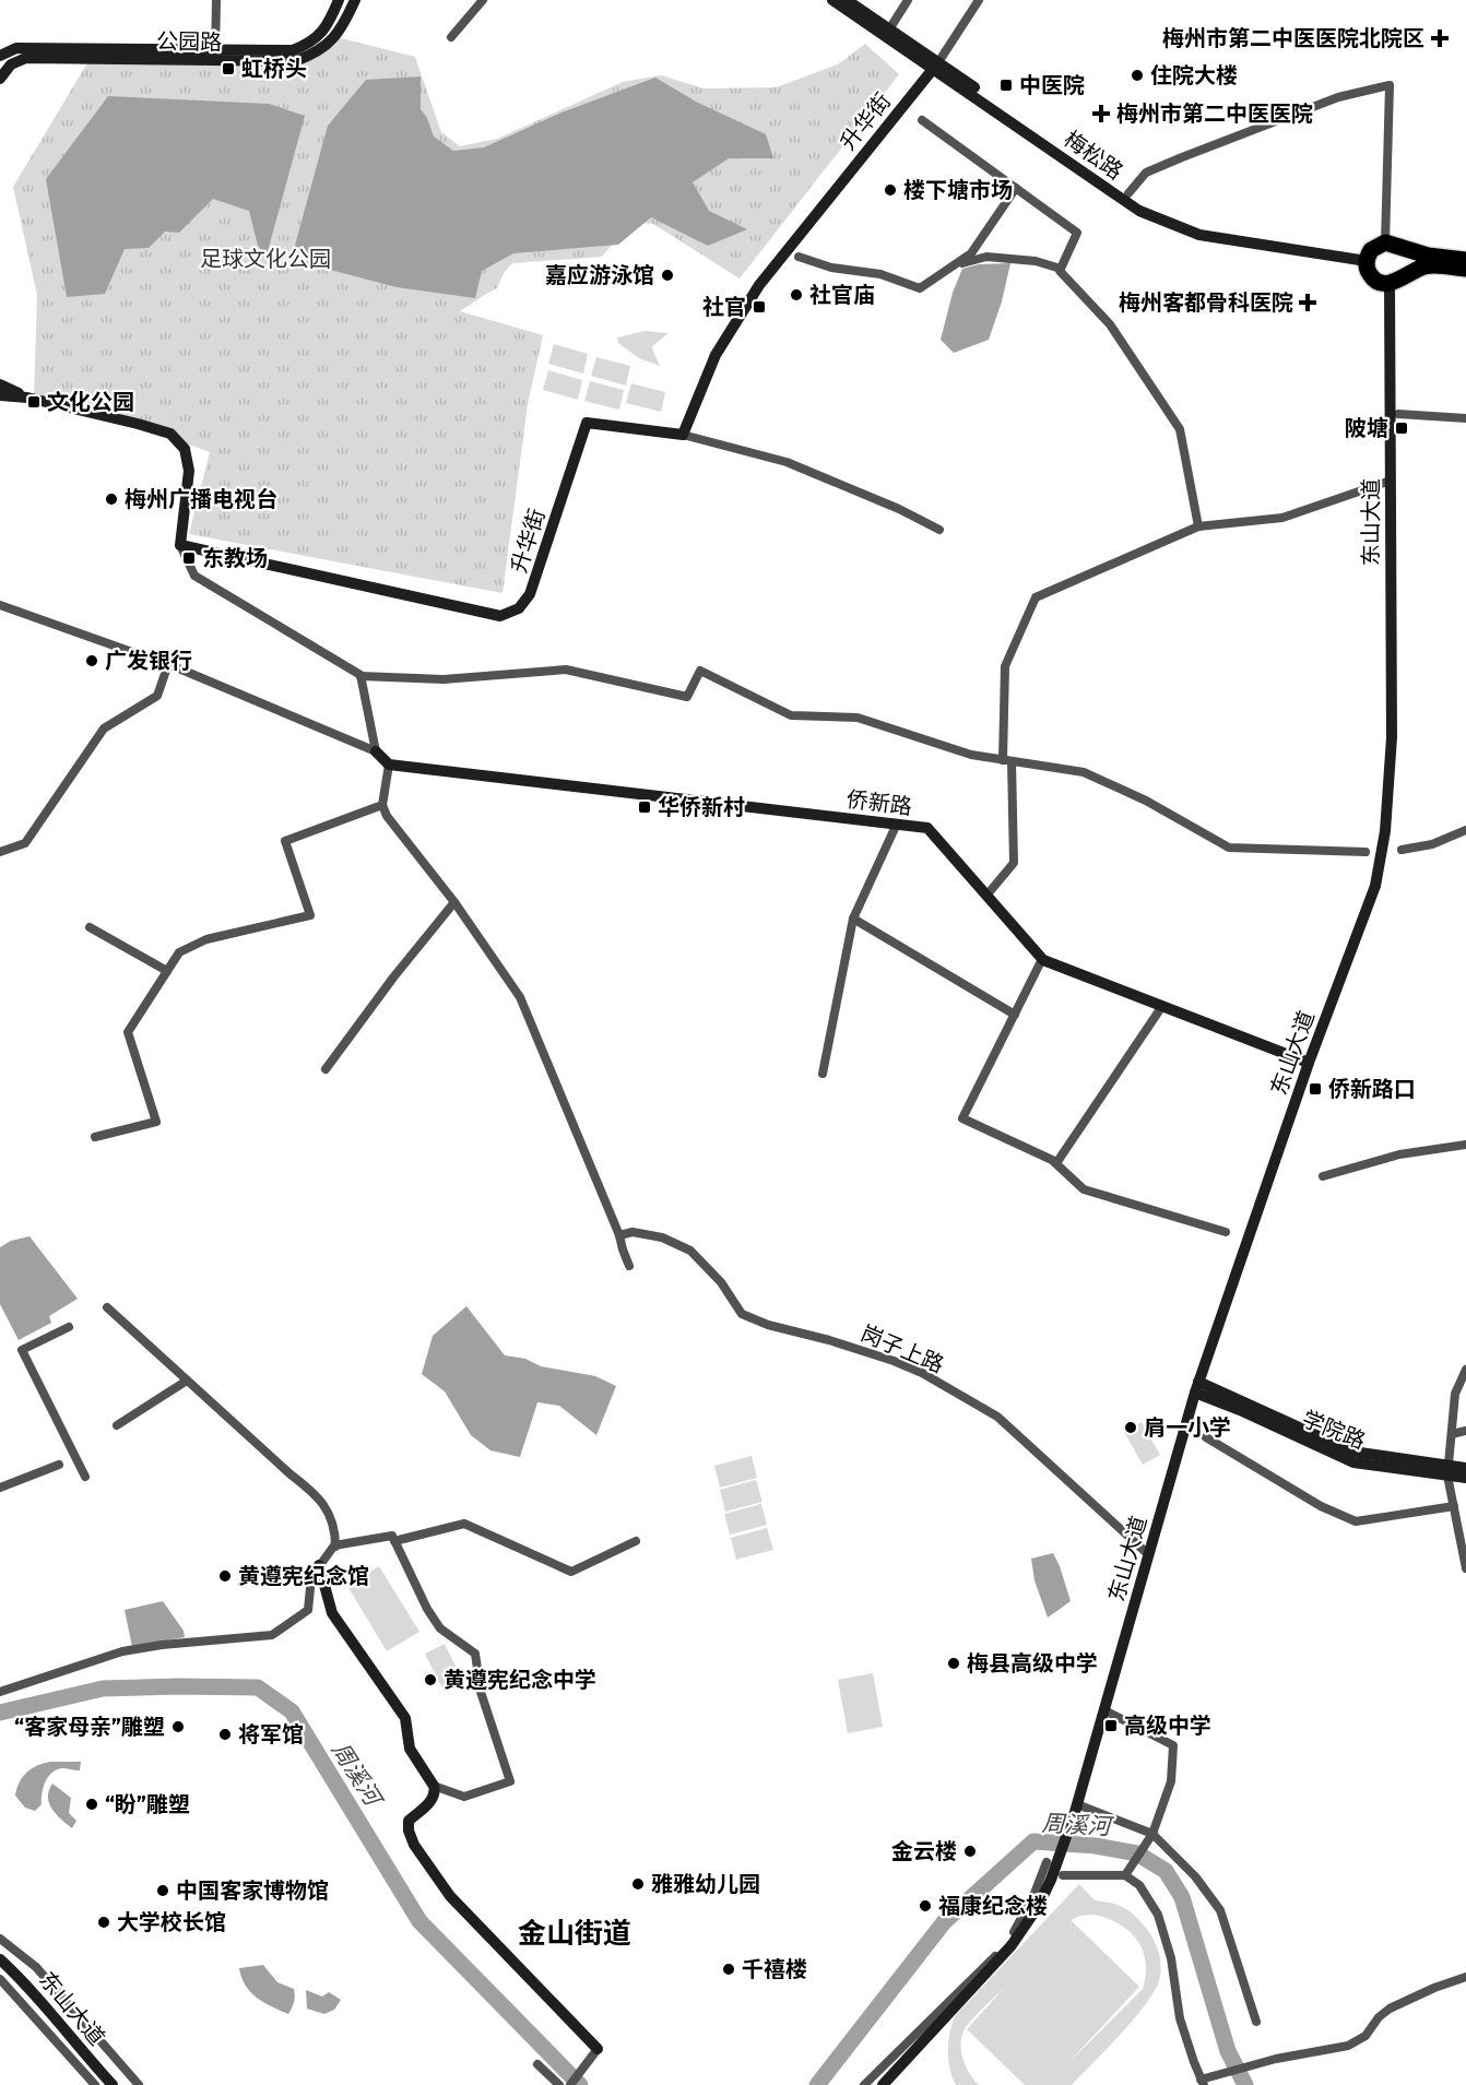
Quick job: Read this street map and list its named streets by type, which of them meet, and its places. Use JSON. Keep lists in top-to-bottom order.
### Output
{
  "streets": {
    "main road": [
      "公园路",
      "升华街",
      "梅松路",
      "东山大道",
      "侨新路",
      "学院路"
    ],
    "street": ["岗子上路"]
  },
  "crossings": [
    ["升华街", "梅松路"],
    ["梅松路", "东山大道"],
    ["东山大道", "侨新路"],
    ["东山大道", "岗子上路"],
    ["东山大道", "学院路"]
  ],
  "districts": ["金山街道"],
  "water": ["周溪河"],
  "parks": ["足球文化公园"],
  "places": {
    "health": ["梅州市第二中医医院北院区", "梅州市第二中医医院", "梅州客都骨科医院"],
    "transit": [
      "虹桥头",
      "中医院",
      "社官",
      "文化公园",
      "陂塘",
      "东教场",
      "华侨新村",
      "侨新路口",
      "高级中学"
    ],
    "other": [
      "住院大楼",
      "楼下塘市场",
      "嘉应游泳馆",
      "社官庙",
      "梅州广播电视台",
      "广发银行",
      "肩一小学",
      "黄遵宪纪念馆",
      "梅县高级中学",
      "黄遵宪纪念中学",
      "“客家母亲”雕塑",
      "将军馆",
      "“盼”雕塑",
      "金云楼",
      "雅雅幼儿园",
      "中国客家博物馆",
      "福康纪念楼",
      "大学校长馆",
      "千禧楼"
    ]
  }
}
